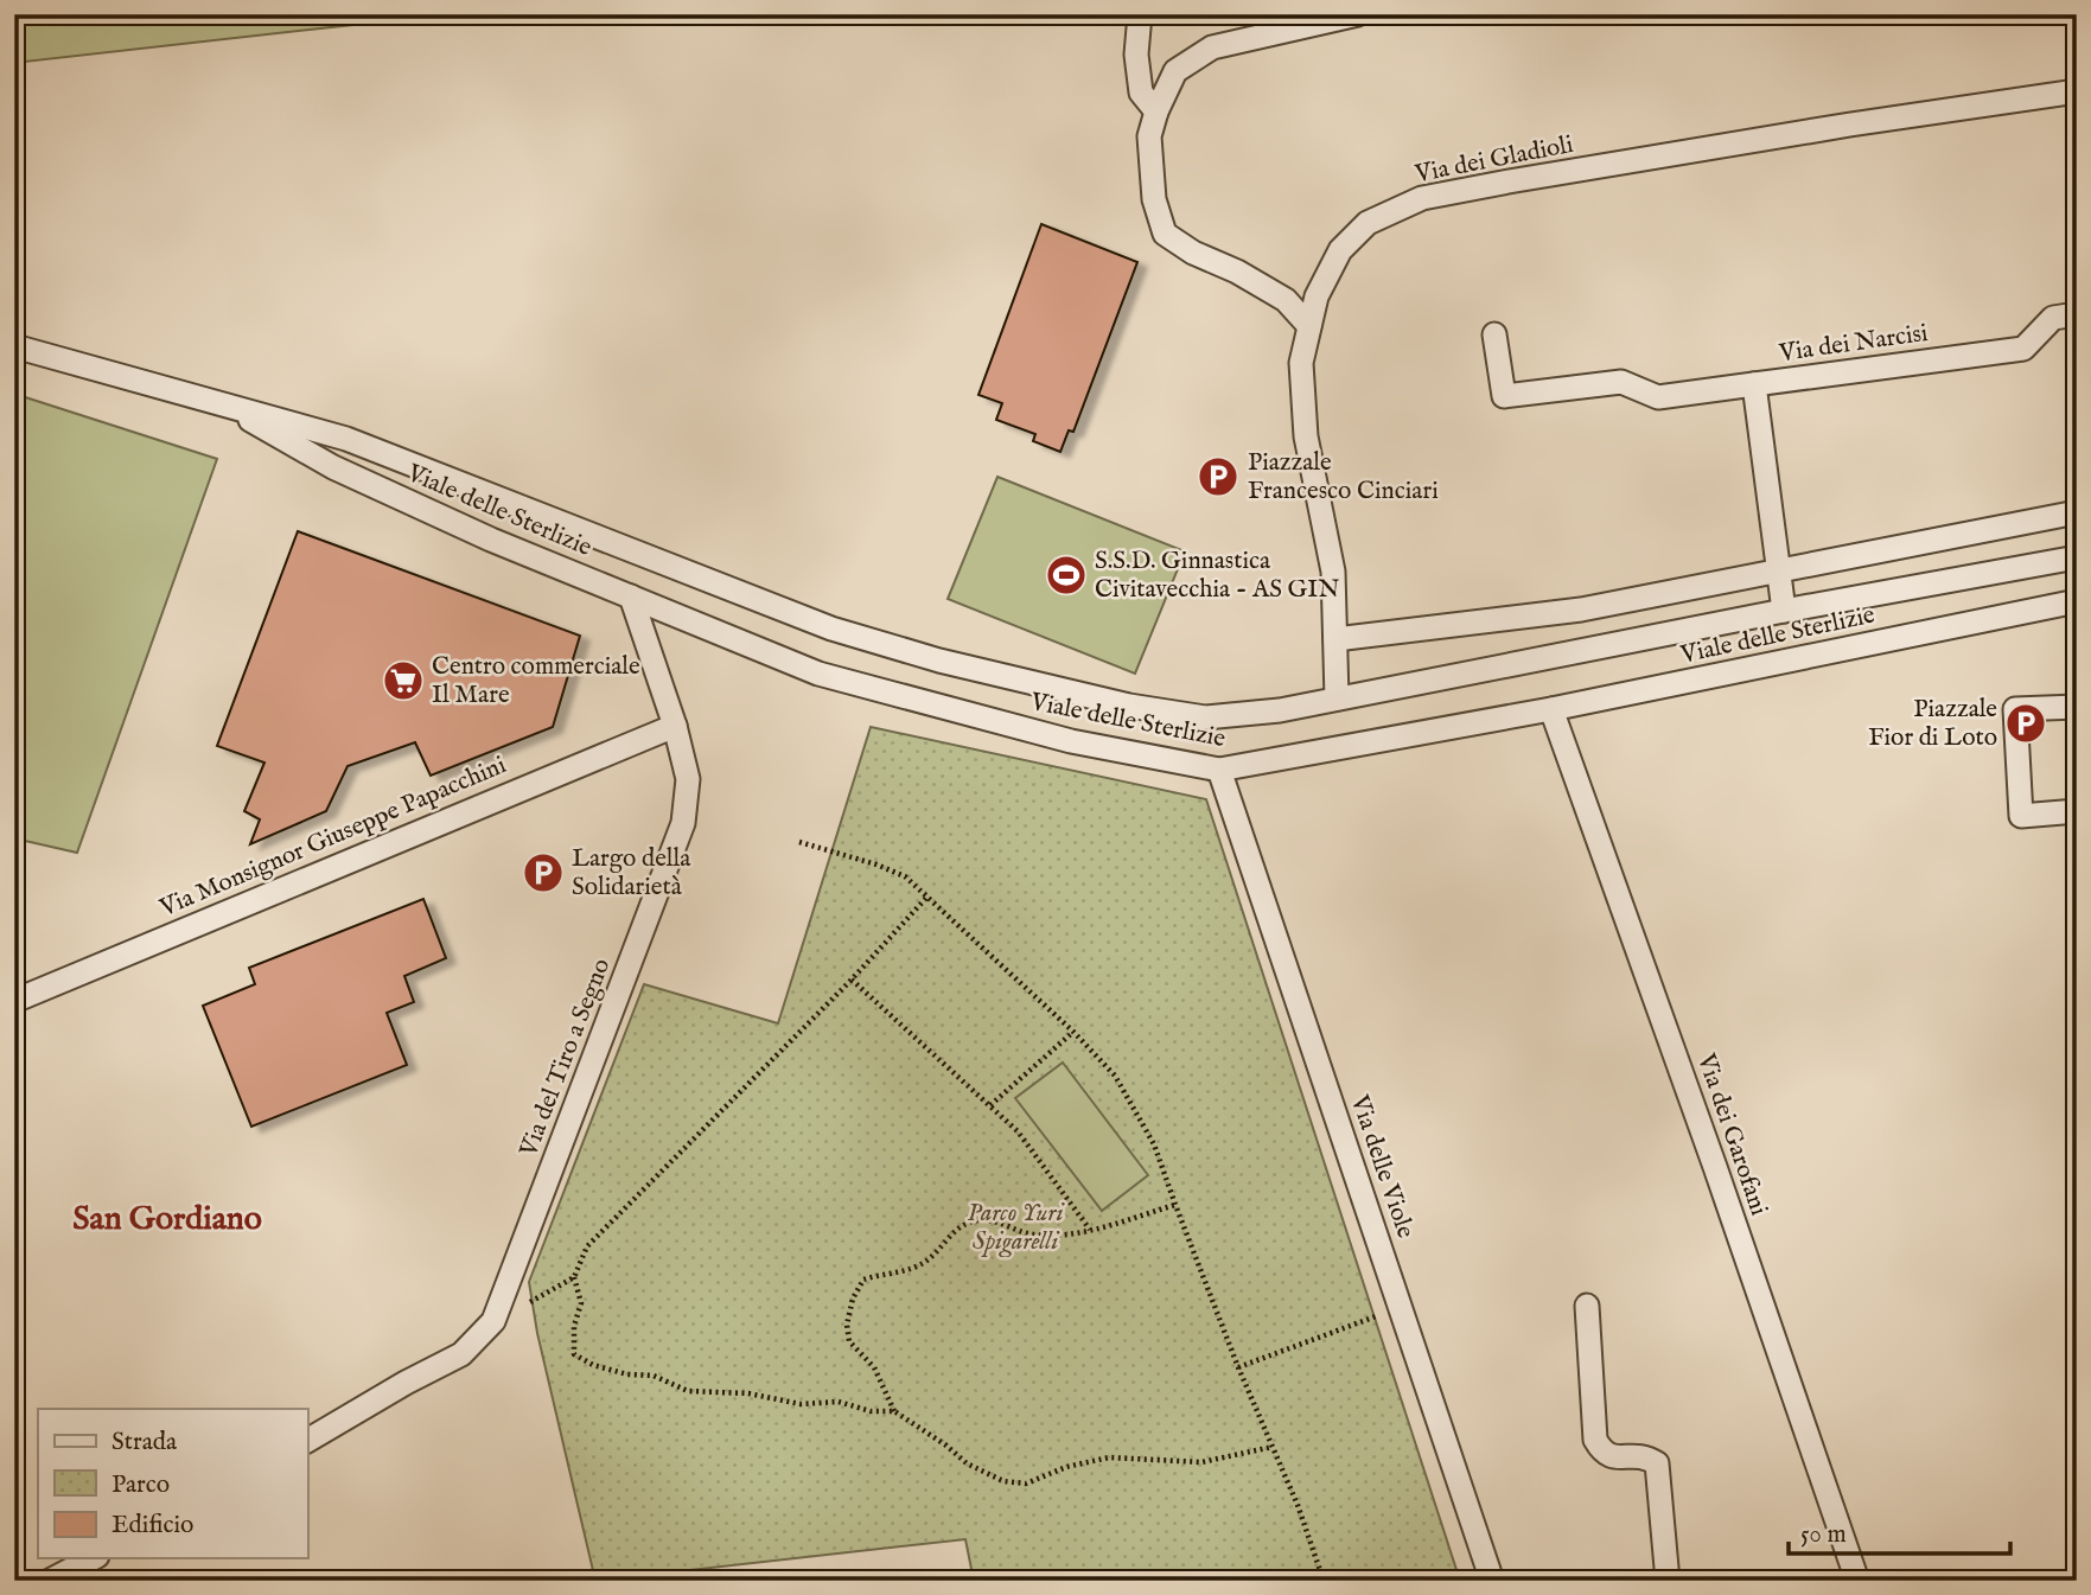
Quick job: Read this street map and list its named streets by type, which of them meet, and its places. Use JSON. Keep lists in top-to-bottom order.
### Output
{
  "streets": {
    "street": [
      "Via dei Gladioli",
      "Via dei Narcisi",
      "Viale delle Sterlizie",
      "Via Monsignor Giuseppe Papacchini",
      "Via del Tiro a Segno",
      "Via dei Garofani",
      "Via delle Viole"
    ]
  },
  "crossings": [
    ["Via dei Gladioli", "Viale delle Sterlizie"],
    ["Via dei Narcisi", "Viale delle Sterlizie"],
    ["Viale delle Sterlizie", "Via del Tiro a Segno"],
    ["Viale delle Sterlizie", "Via dei Garofani"],
    ["Viale delle Sterlizie", "Via delle Viole"],
    ["Via Monsignor Giuseppe Papacchini", "Via del Tiro a Segno"]
  ],
  "districts": ["San Gordiano"],
  "parks": ["Parco Yuri Spigarelli"],
  "places": {
    "parking": ["Piazzale Francesco Cinciari", "Piazzale Fior di Loto", "Largo della Solidarietà"],
    "sports": ["S.S.D. Ginnastica Civitavecchia - AS GIN"],
    "supermarket": ["Centro commerciale Il Mare"]
  },
  "legend": ["Strada", "Parco", "Edificio"],
  "scale_bar": "50 m"
}
